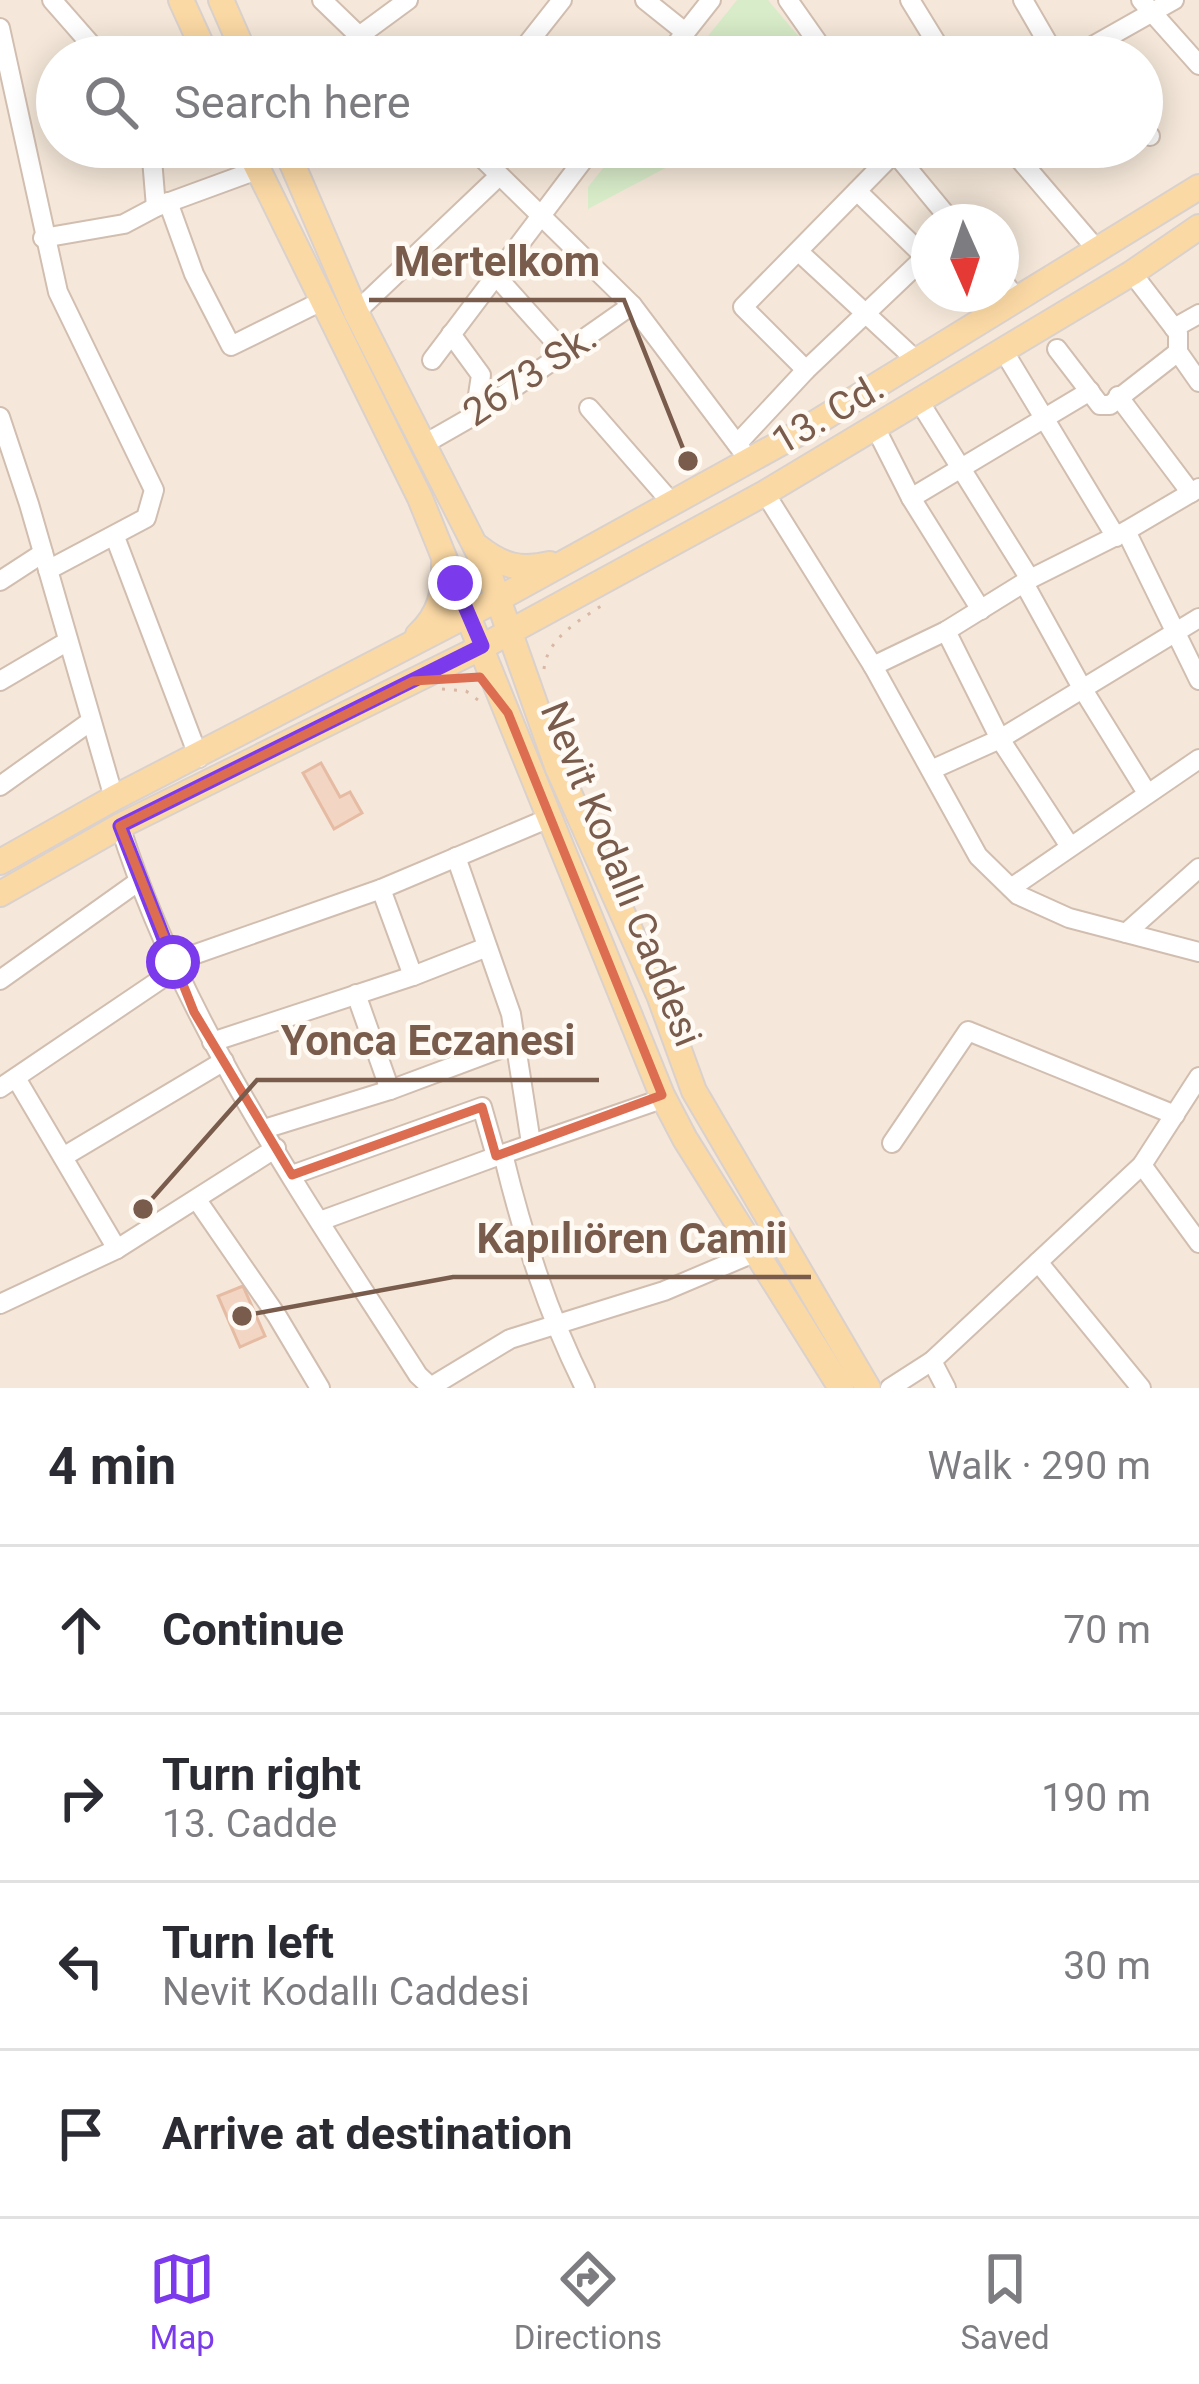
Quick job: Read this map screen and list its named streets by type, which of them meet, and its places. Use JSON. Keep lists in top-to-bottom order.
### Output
{
  "streets": {
    "main road": ["13. Cd.", "Nevit Kodallı Caddesi"],
    "street": ["2673 Sk."]
  },
  "crossings": [
    ["2673 Sk.", "Nevit Kodallı Caddesi"],
    ["13. Cd.", "Nevit Kodallı Caddesi"]
  ],
  "places": ["Mertelkom", "Yonca Eczanesi", "Kapılıören Camii"],
  "north": "bottom",
  "page": {
    "search": "Search here",
    "heading": ["4 min", "Walk · 290 m"],
    "list": [
      ["Continue", "70 m"],
      ["Turn right", "13. Cadde", "190 m"],
      ["Turn left", "Nevit Kodallı Caddesi", "30 m"],
      "Arrive at destination"
    ],
    "nav": ["Map", "Directions", "Saved"]
  }
}
